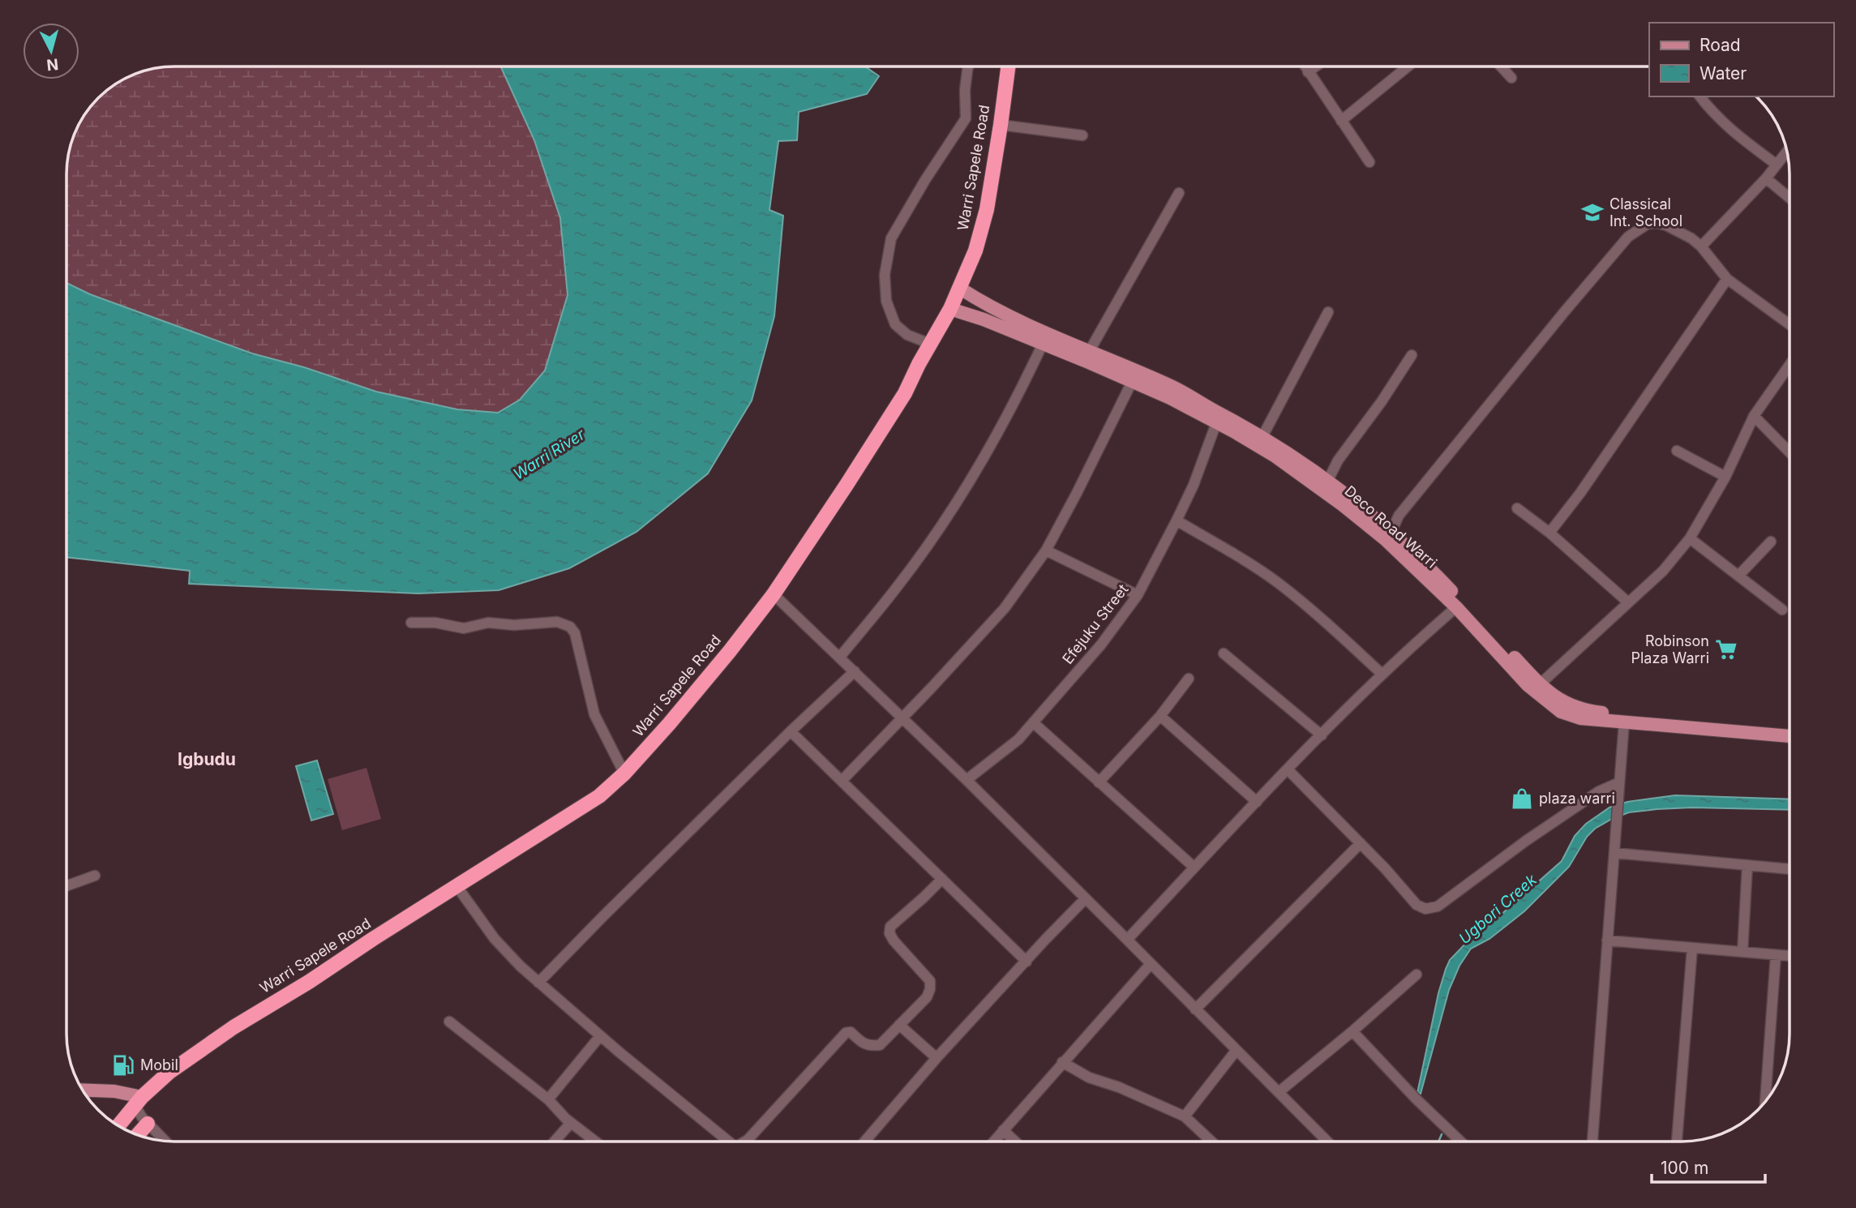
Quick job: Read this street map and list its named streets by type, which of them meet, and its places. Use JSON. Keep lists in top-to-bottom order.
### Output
{
  "streets": {
    "highway": ["Warri Sapele Road"],
    "main road": ["Deco Road Warri"],
    "street": ["Efejuku Street"]
  },
  "crossings": [
    ["Warri Sapele Road", "Deco Road Warri"],
    ["Deco Road Warri", "Efejuku Street"]
  ],
  "districts": ["Igbudu"],
  "water": ["Warri River", "Ugbori Creek"],
  "places": {
    "school or university": ["Classical Int. School"],
    "supermarket": ["Robinson Plaza Warri"],
    "shop": ["plaza warri"],
    "fuel station": ["Mobil"]
  },
  "legend": ["Road", "Water"],
  "scale_bar": "100 m",
  "north": "bottom"
}
